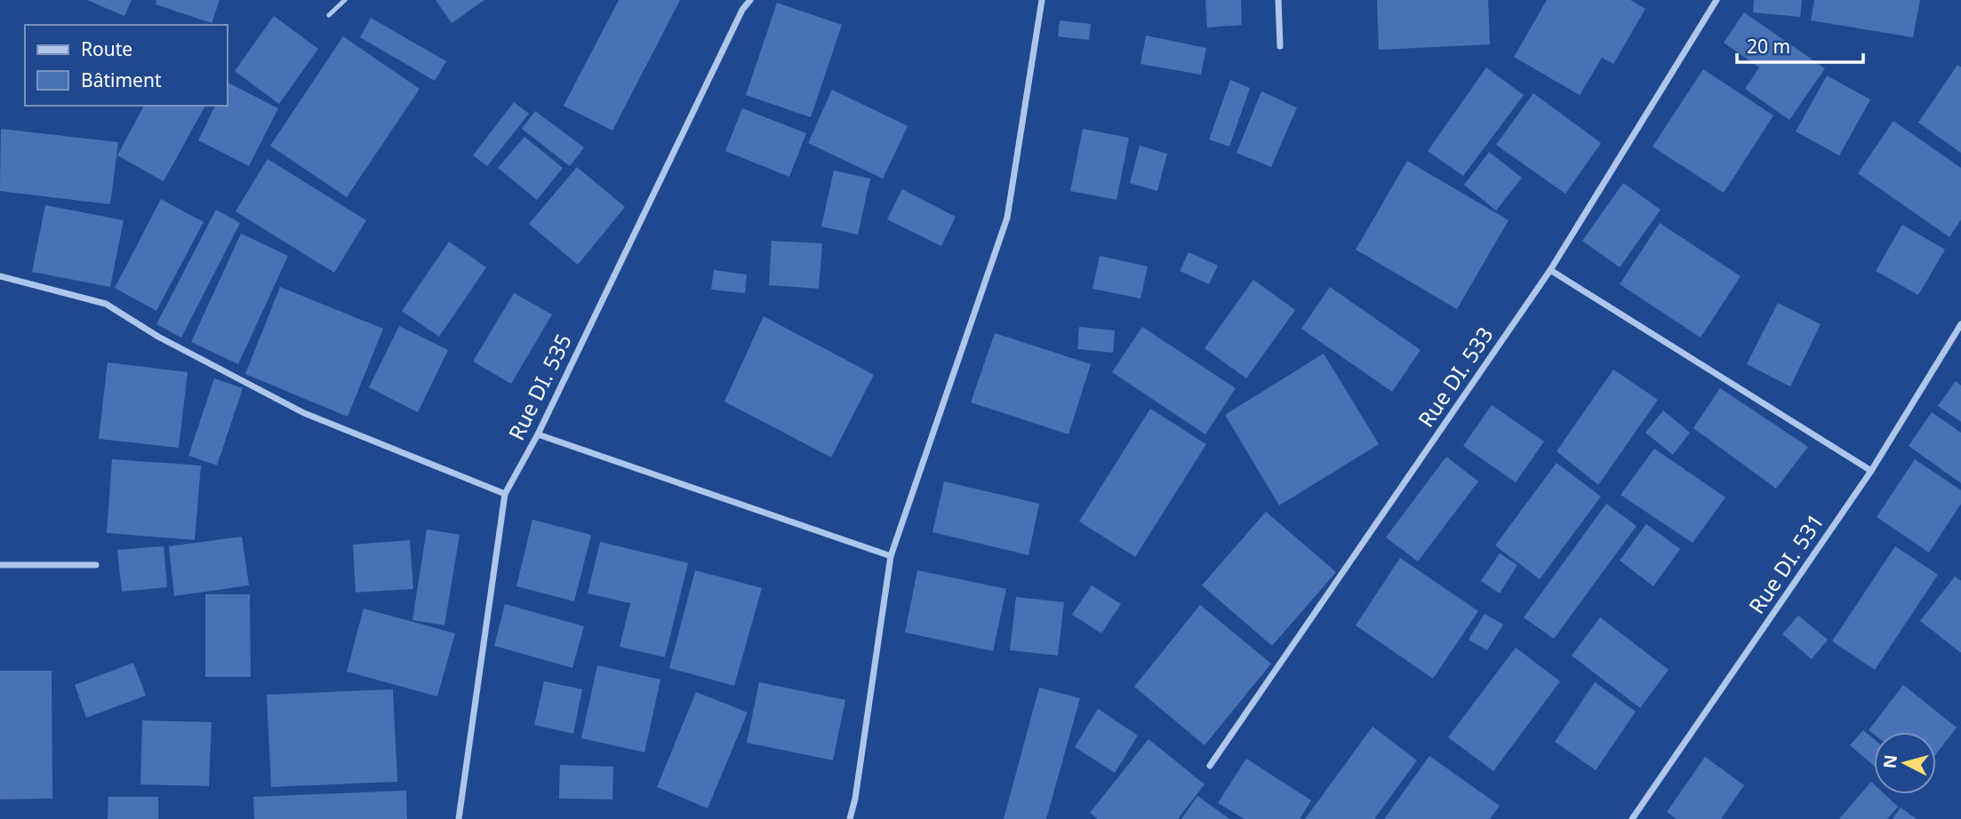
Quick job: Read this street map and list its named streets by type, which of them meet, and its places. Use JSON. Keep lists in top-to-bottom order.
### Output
{
  "streets": {
    "street": ["Rue DI. 533", "Rue DI. 535", "Rue DI. 531"]
  },
  "legend": ["Route", "Bâtiment"],
  "scale_bar": "20 m",
  "north": "left"
}
